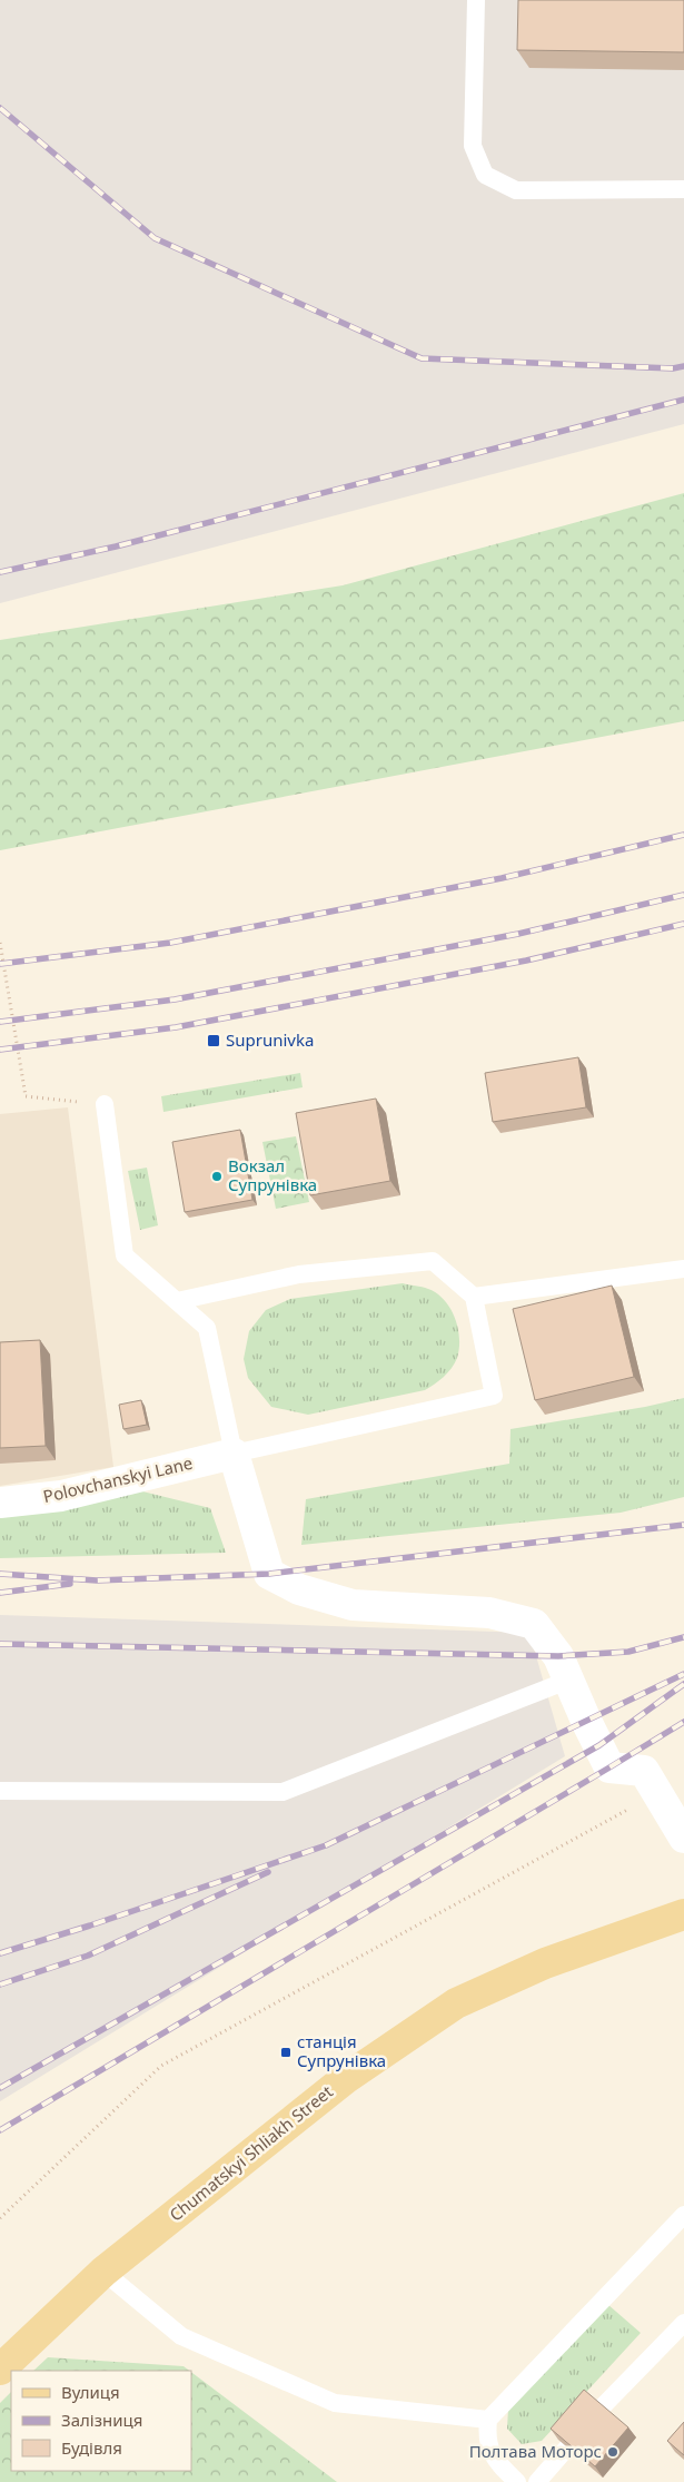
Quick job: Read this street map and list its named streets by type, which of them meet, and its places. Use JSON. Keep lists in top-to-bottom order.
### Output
{
  "streets": {
    "main road": ["Chumatskyi Shliakh Street"],
    "street": ["Polovchanskyi Lane"]
  },
  "places": {
    "transit": ["Suprunivka", "станція Супрунівка"],
    "other": ["Вокзал Супрунівка", "Полтава Моторс"]
  },
  "legend": ["Вулиця", "Залізниця", "Будівля"]
}
